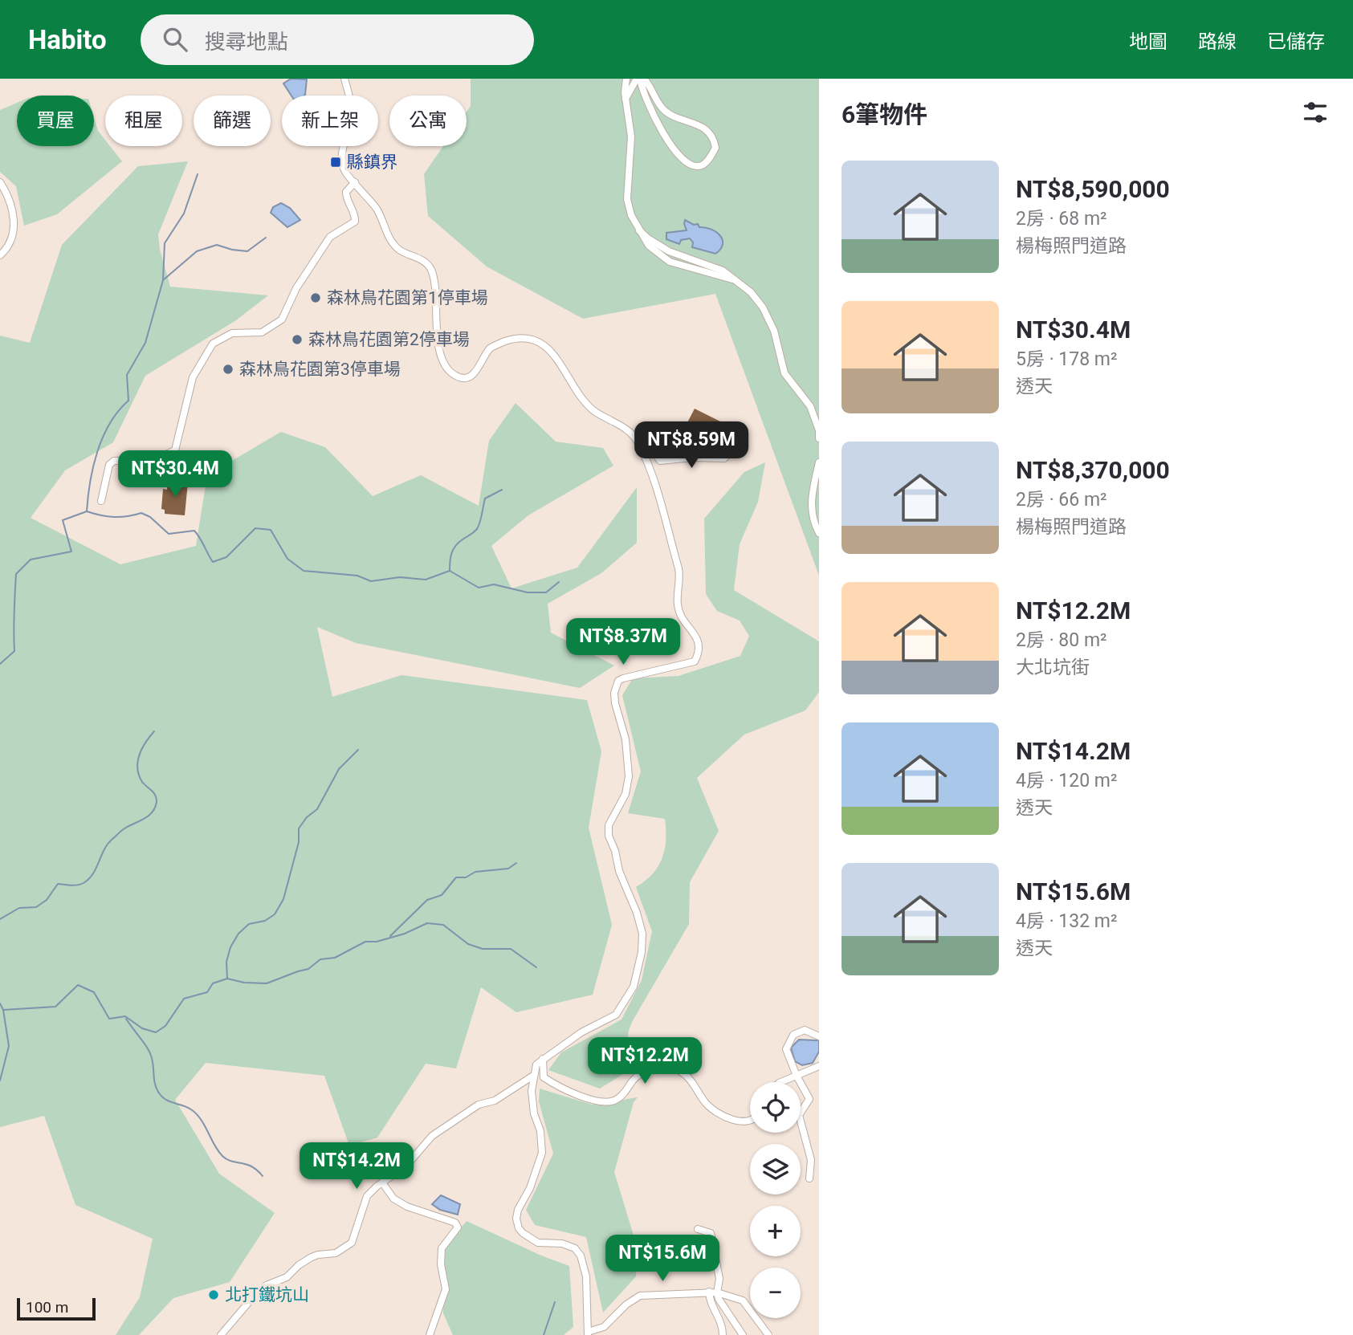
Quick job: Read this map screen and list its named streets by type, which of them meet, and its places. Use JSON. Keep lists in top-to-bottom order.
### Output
{
  "places": {
    "transit": ["縣鎮界"],
    "other": [
      "森林鳥花園第1停車場",
      "森林鳥花園第2停車場",
      "森林鳥花園第3停車場",
      "北打鐵坑山"
    ]
  },
  "scale_bar": "100 m",
  "page": {
    "header": "Habito",
    "search": "搜尋地點",
    "nav": ["地圖", "路線", "已儲存"],
    "heading": "6筆物件",
    "chip": [
      "買屋",
      "租屋",
      "篩選",
      "新上架",
      "公寓"
    ],
    "list": [
      {
        "name": "NT$8,590,000",
        "note": "2房 · 68 m² · 楊梅照門道路"
      },
      {
        "name": "NT$30.4M",
        "note": "5房 · 178 m² · 透天"
      },
      {
        "name": "NT$8,370,000",
        "note": "2房 · 66 m² · 楊梅照門道路"
      },
      {
        "name": "NT$12.2M",
        "note": "2房 · 80 m² · 大北坑街"
      },
      {
        "name": "NT$14.2M",
        "note": "4房 · 120 m² · 透天"
      },
      {
        "name": "NT$15.6M",
        "note": "4房 · 132 m² · 透天"
      }
    ],
    "price": [
      "NT$8.59M",
      "NT$30.4M",
      "NT$8.37M",
      "NT$12.2M",
      "NT$14.2M",
      "NT$15.6M"
    ],
    "map_buttons": ["+", "−"],
    "scale": "100 m"
  }
}
